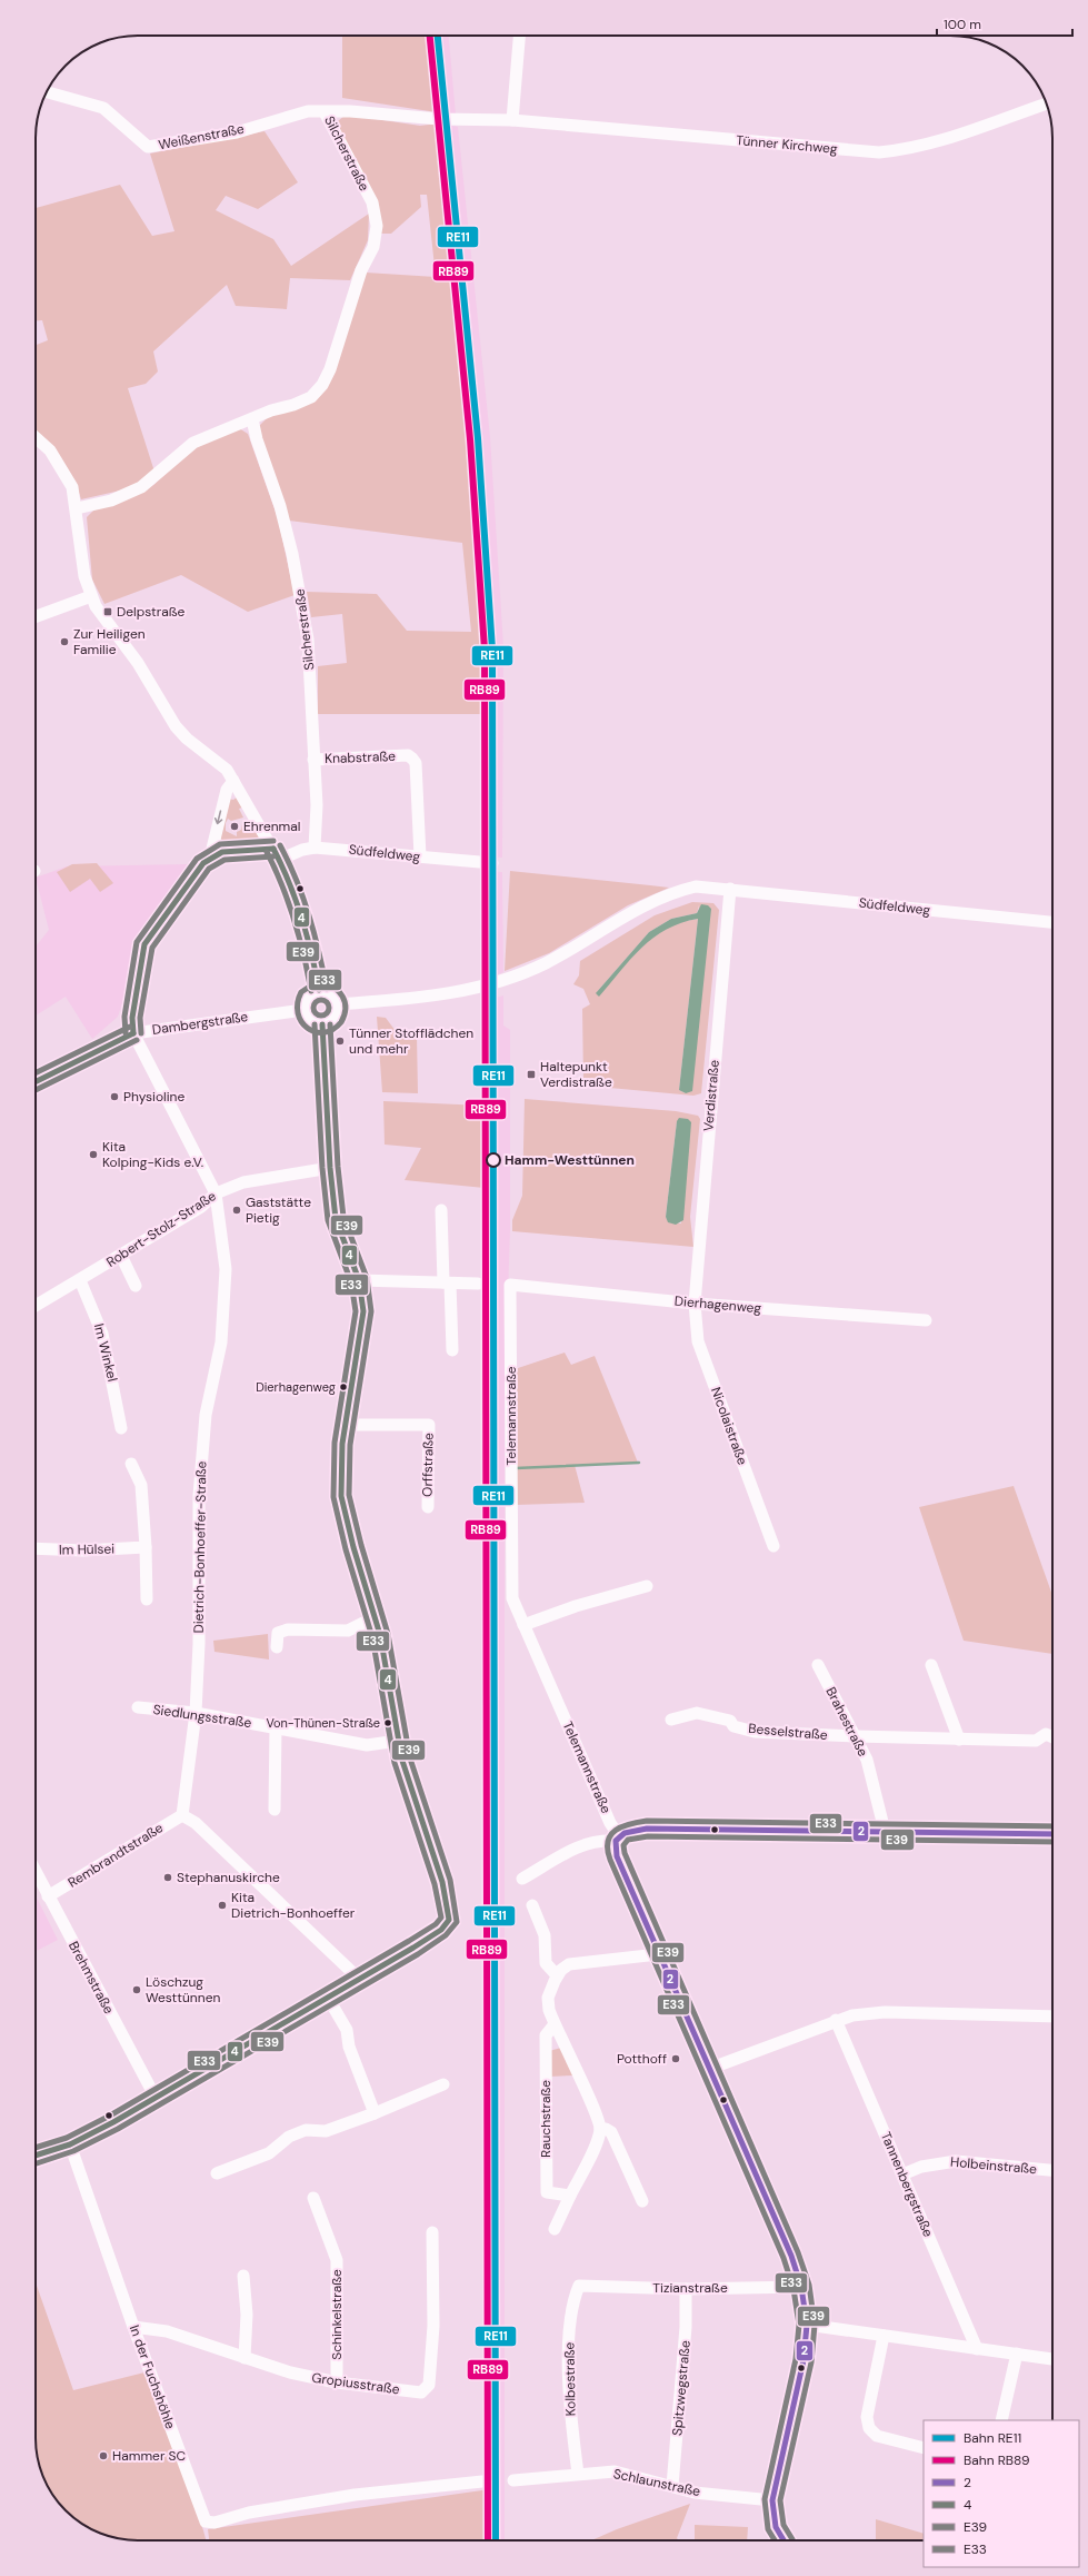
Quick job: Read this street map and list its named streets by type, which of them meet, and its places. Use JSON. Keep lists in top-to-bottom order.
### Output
{
  "streets": {
    "street": [
      "Weißenstraße",
      "Tünner Kirchweg",
      "Silcherstraße",
      "Knabstraße",
      "Südfeldweg",
      "Dambergstraße",
      "Verdistraße",
      "Robert-Stolz-Straße",
      "Dierhagenweg",
      "Im Winkel",
      "Telemannstraße",
      "Nicolaistraße",
      "Orffstraße",
      "Dietrich-Bonhoeffer-Straße",
      "Im Hülsei",
      "Siedlungsstraße",
      "Brahestraße",
      "Besselstraße",
      "Rembrandtstraße",
      "Brehmstraße",
      "Rauchstraße",
      "Holbeinstraße",
      "Tannenbergstraße",
      "Tizianstraße",
      "Schinkelstraße",
      "In der Fuchshöhle",
      "Kolbestraße",
      "Gropiusstraße",
      "Spitzwegstraße",
      "Schlaunstraße"
    ]
  },
  "crossings": [
    ["Weißenstraße", "Silcherstraße"],
    ["Tünner Kirchweg", "Silcherstraße"],
    ["Silcherstraße", "Knabstraße"],
    ["Silcherstraße", "Südfeldweg"],
    ["Knabstraße", "Südfeldweg"],
    ["Südfeldweg", "Dambergstraße"],
    ["Südfeldweg", "Verdistraße"],
    ["Dambergstraße", "Dietrich-Bonhoeffer-Straße"],
    ["Verdistraße", "Dierhagenweg"],
    ["Verdistraße", "Nicolaistraße"],
    ["Robert-Stolz-Straße", "Im Winkel"],
    ["Robert-Stolz-Straße", "Dietrich-Bonhoeffer-Straße"],
    ["Dierhagenweg", "Telemannstraße"],
    ["Dierhagenweg", "Nicolaistraße"],
    ["Telemannstraße", "Tizianstraße"],
    ["Telemannstraße", "Schlaunstraße"],
    ["Dietrich-Bonhoeffer-Straße", "Siedlungsstraße"],
    ["Dietrich-Bonhoeffer-Straße", "Rembrandtstraße"],
    ["Brahestraße", "Besselstraße"],
    ["Rembrandtstraße", "Brehmstraße"],
    ["Holbeinstraße", "Tannenbergstraße"],
    ["Tizianstraße", "Kolbestraße"],
    ["Tizianstraße", "Spitzwegstraße"],
    ["Schinkelstraße", "Gropiusstraße"],
    ["In der Fuchshöhle", "Gropiusstraße"],
    ["Kolbestraße", "Schlaunstraße"],
    ["Spitzwegstraße", "Schlaunstraße"]
  ],
  "places": {
    "transit": ["Delpstraße", "Haltepunkt Verdistraße"],
    "other": [
      "Zur Heiligen Familie",
      "Ehrenmal",
      "Tünner Stofflädchen und mehr",
      "Physioline",
      "Kita Kolping-Kids e.V.",
      "Hamm-Westtünnen",
      "Gaststätte Pietig",
      "Dierhagenweg",
      "Von-Thünen-Straße",
      "Stephanuskirche",
      "Kita Dietrich-Bonhoeffer",
      "Löschzug Westtünnen",
      "Potthoff",
      "Hammer SC"
    ]
  },
  "lines": [
    "rail line RE11",
    "rail line RB89",
    "transit line E33",
    "transit line 4",
    "transit line E39",
    "transit line 2"
  ],
  "legend": [
    "Bahn RE11",
    "Bahn RB89",
    "2",
    "4",
    "E39",
    "E33"
  ],
  "scale_bar": "100 m"
}
